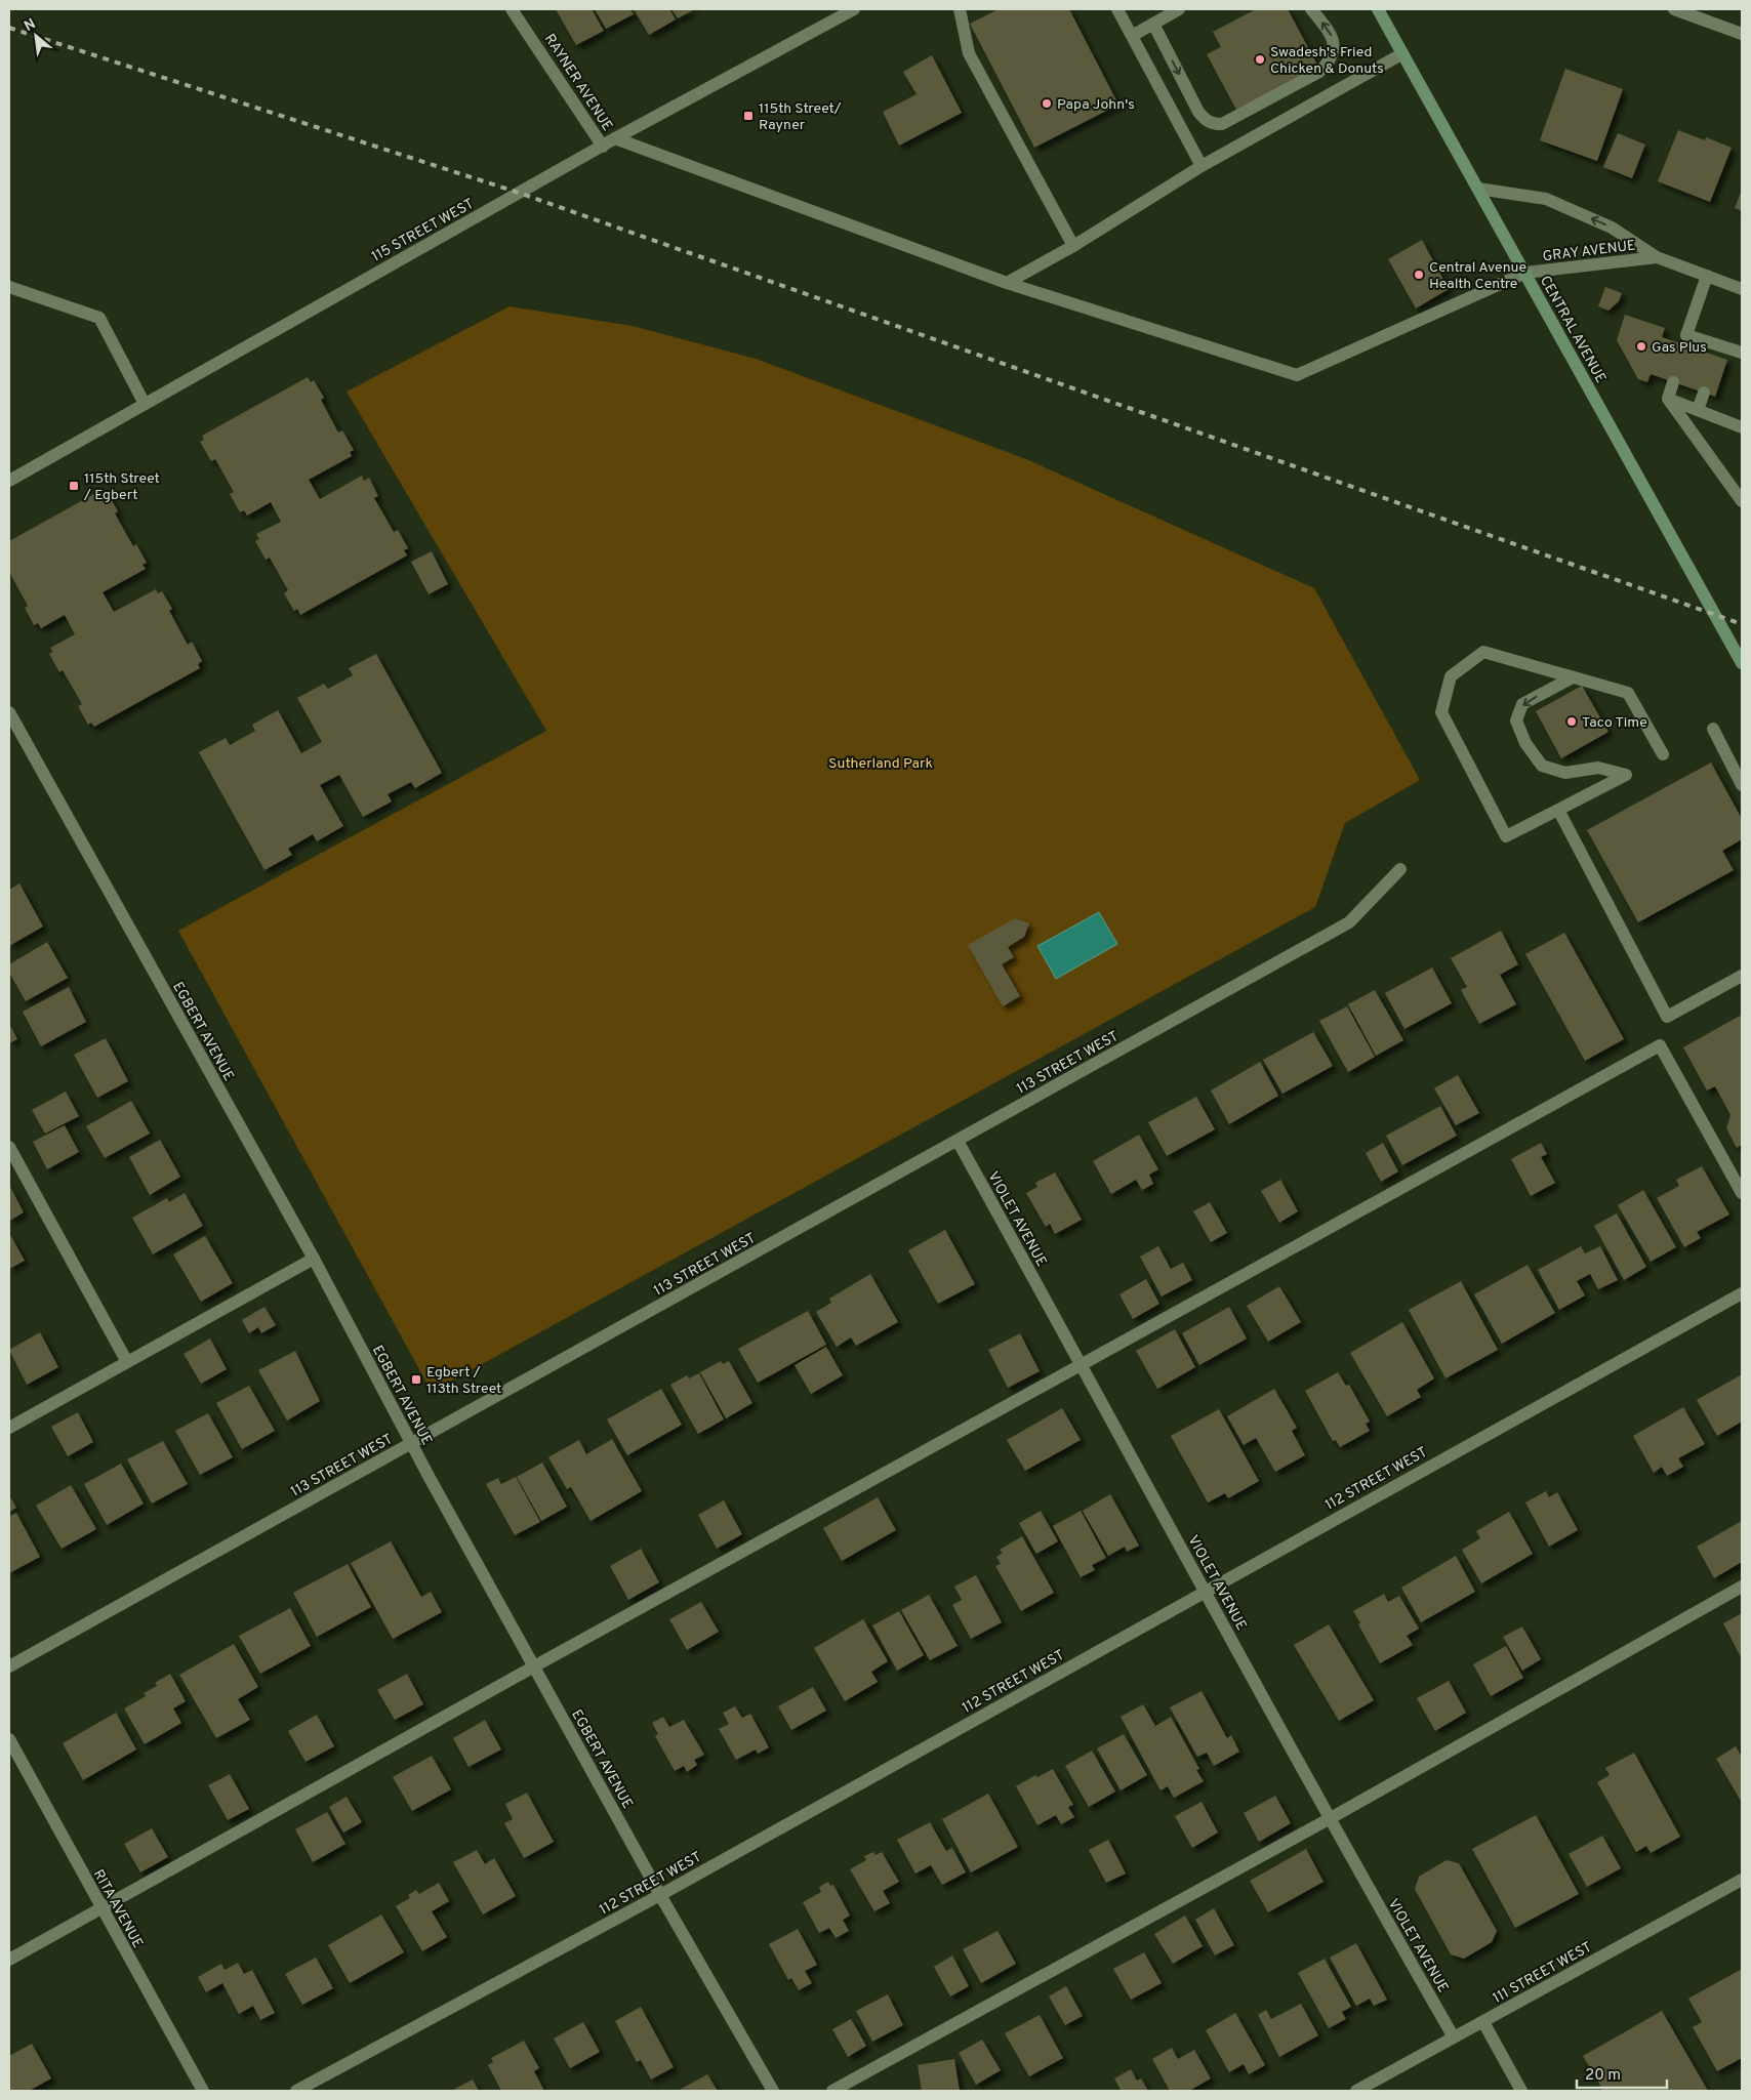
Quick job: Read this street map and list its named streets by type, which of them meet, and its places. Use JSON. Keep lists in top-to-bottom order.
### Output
{
  "streets": {
    "main road": ["CENTRAL AVENUE"],
    "street": [
      "RAYNER AVENUE",
      "115 STREET WEST",
      "GRAY AVENUE",
      "EGBERT AVENUE",
      "113 STREET WEST",
      "VIOLET AVENUE",
      "112 STREET WEST",
      "RITA AVENUE",
      "111 STREET WEST"
    ]
  },
  "crossings": [
    ["RAYNER AVENUE", "115 STREET WEST"],
    ["115 STREET WEST", "GRAY AVENUE"],
    ["GRAY AVENUE", "CENTRAL AVENUE"],
    ["EGBERT AVENUE", "113 STREET WEST"],
    ["EGBERT AVENUE", "112 STREET WEST"],
    ["113 STREET WEST", "VIOLET AVENUE"],
    ["VIOLET AVENUE", "112 STREET WEST"],
    ["VIOLET AVENUE", "111 STREET WEST"]
  ],
  "parks": ["Sutherland Park"],
  "places": {
    "other": [
      "Swadesh's Fried Chicken & Donuts",
      "Papa John's",
      "Central Avenue Health Centre",
      "Gas Plus",
      "Taco Time"
    ],
    "transit": ["115th Street/ Rayner", "115th Street / Egbert", "Egbert / 113th Street"]
  },
  "scale_bar": "20 m",
  "north": "top left"
}
